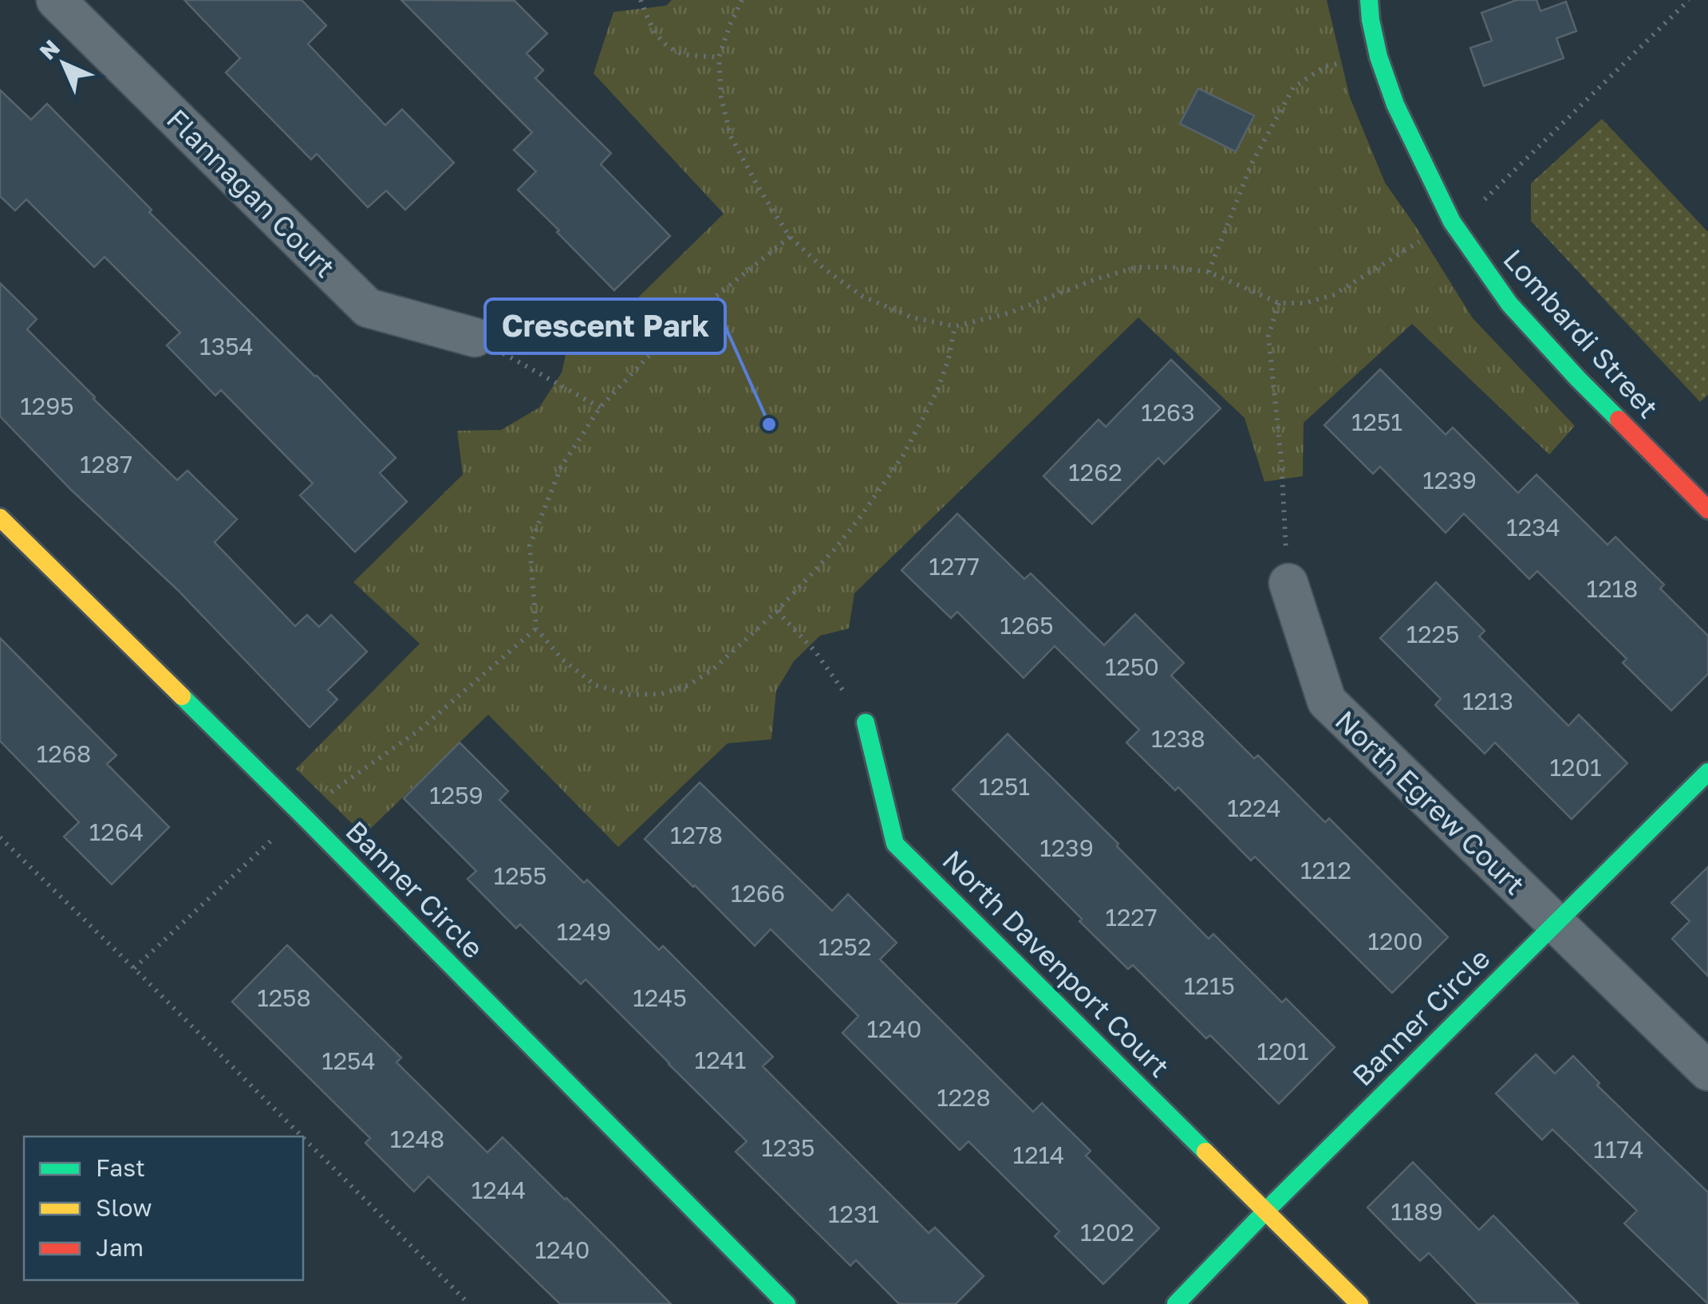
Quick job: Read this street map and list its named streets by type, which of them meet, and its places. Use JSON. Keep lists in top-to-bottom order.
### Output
{
  "streets": {
    "street": [
      "Flannagan Court",
      "Lombardi Street",
      "North Egrew Court",
      "Banner Circle",
      "North Davenport Court"
    ]
  },
  "crossings": [
    ["North Egrew Court", "Banner Circle"],
    ["Banner Circle", "North Davenport Court"]
  ],
  "places": ["Crescent Park"],
  "house_numbers": [
    "1354",
    "1295",
    "1263",
    "1251",
    "1287",
    "1262",
    "1239",
    "1234",
    "1277",
    "1218",
    "1265",
    "1225",
    "1250",
    "1213",
    "1238",
    "1268",
    "1201",
    "1251",
    "1259",
    "1224",
    "1264",
    "1278",
    "1239",
    "1212",
    "1255",
    "1266",
    "1227",
    "1249",
    "1200",
    "1252",
    "1215",
    "1258",
    "1245",
    "1240",
    "1201",
    "1241",
    "1254",
    "1228",
    "1248",
    "1235",
    "1174",
    "1214",
    "1244",
    "1189",
    "1231",
    "1202",
    "1240"
  ],
  "legend": ["Fast", "Slow", "Jam"],
  "north": "top left"
}
